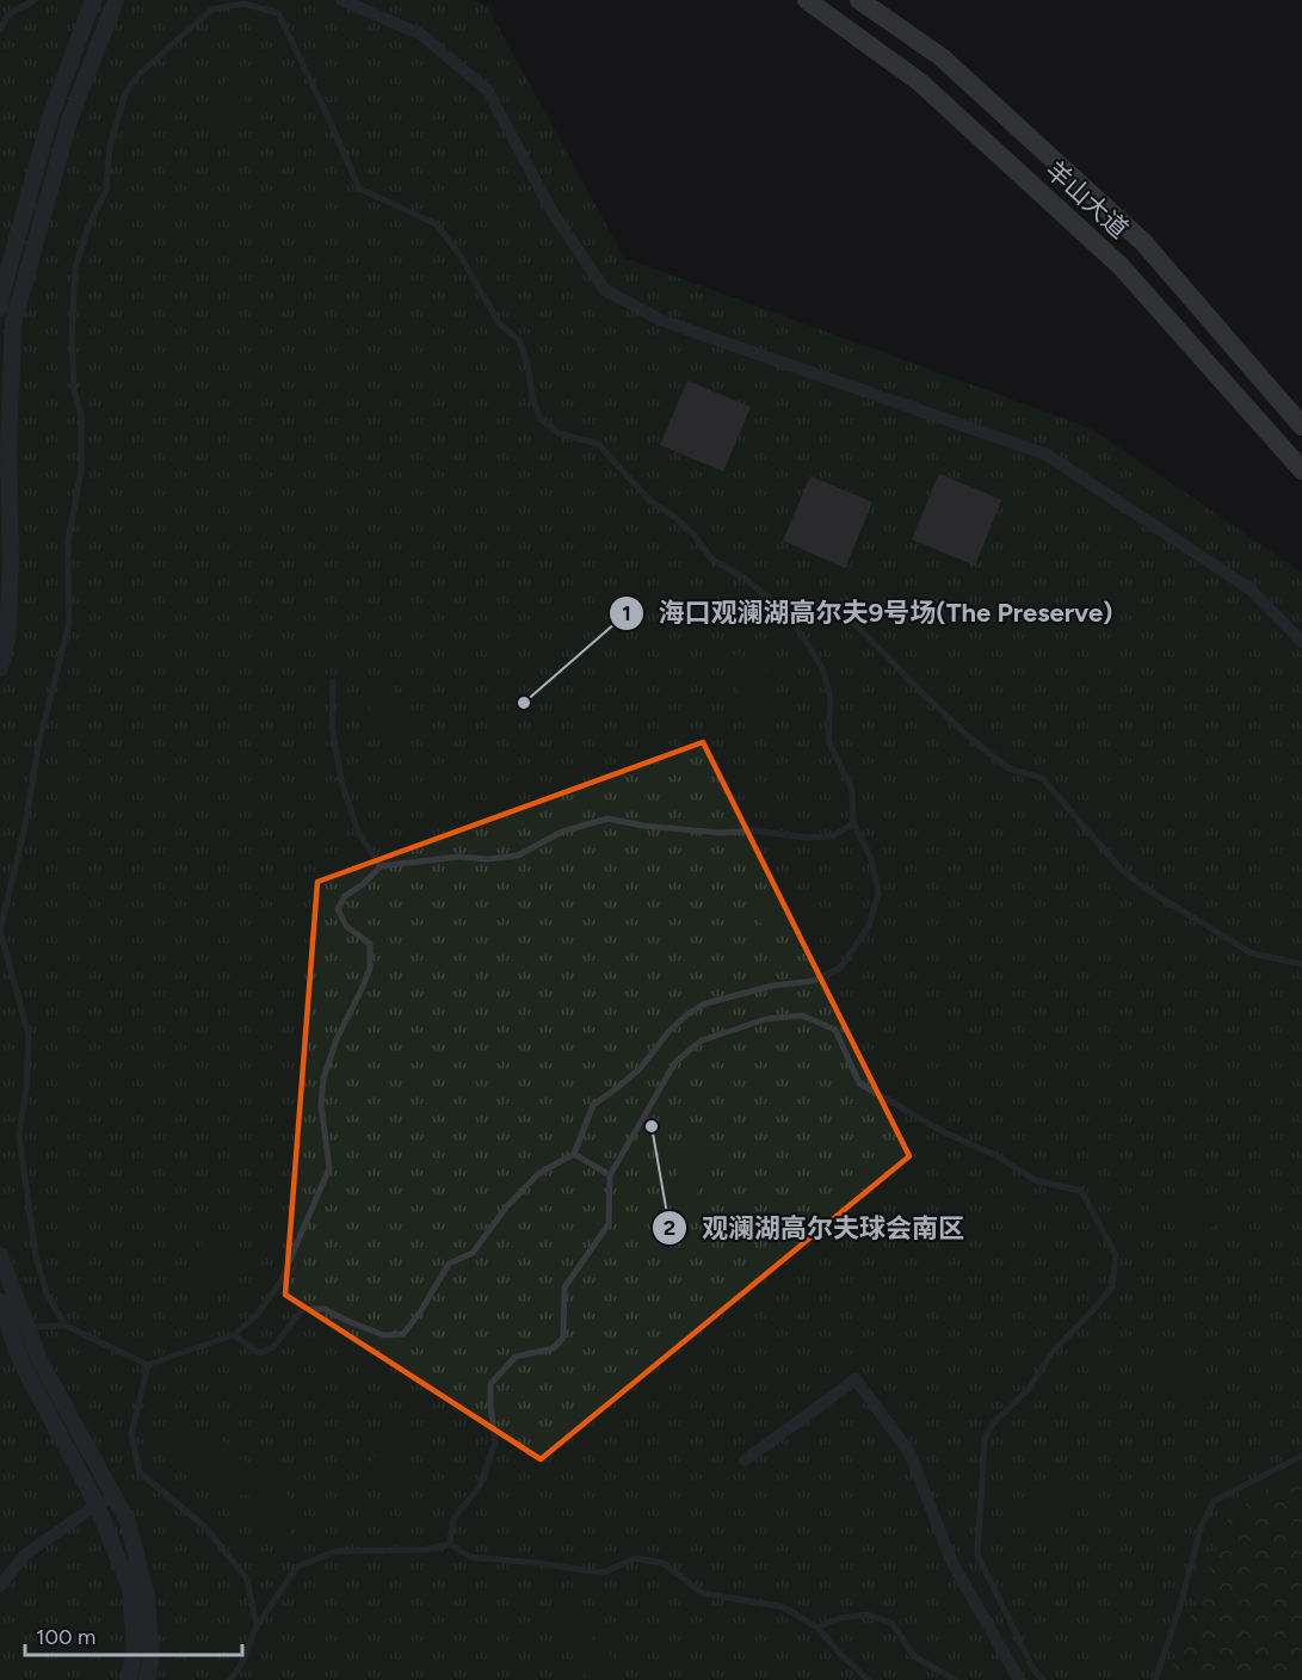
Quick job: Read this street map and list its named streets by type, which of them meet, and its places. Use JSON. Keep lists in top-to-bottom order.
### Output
{
  "streets": {
    "main road": ["羊山大道"]
  },
  "places": ["海口观澜湖高尔夫9号场(The Preserve)", "观澜湖高尔夫球会南区"],
  "scale_bar": "100 m"
}
